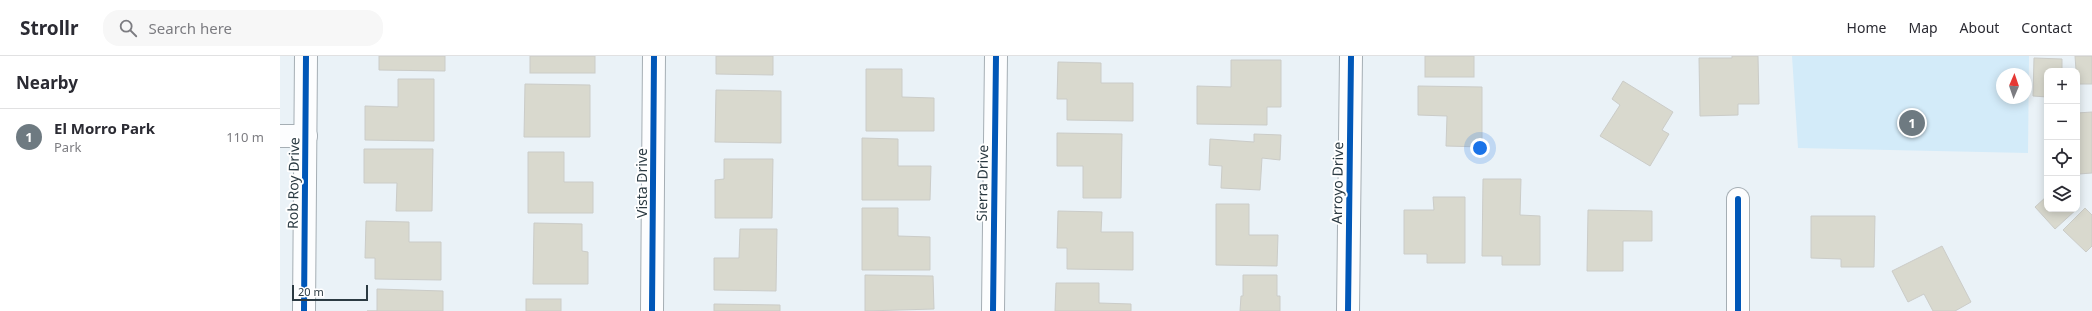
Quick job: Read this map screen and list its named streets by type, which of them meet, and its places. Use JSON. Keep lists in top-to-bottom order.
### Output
{
  "streets": {
    "street": [
      "Rob Roy Drive",
      "Vista Drive",
      "Sierra Drive",
      "Arroyo Drive"
    ]
  },
  "scale_bar": "20 m",
  "north": "top",
  "page": {
    "header": "Strollr",
    "search": "Search here",
    "nav": [
      "Home",
      "Map",
      "About",
      "Contact"
    ],
    "heading": "Nearby",
    "map_buttons": ["+", "−"],
    "list": [
      {
        "mark": "1",
        "name": "El Morro Park",
        "note": "Park",
        "value": "110 m"
      }
    ],
    "pins": "1",
    "scale": "20 m"
  }
}
